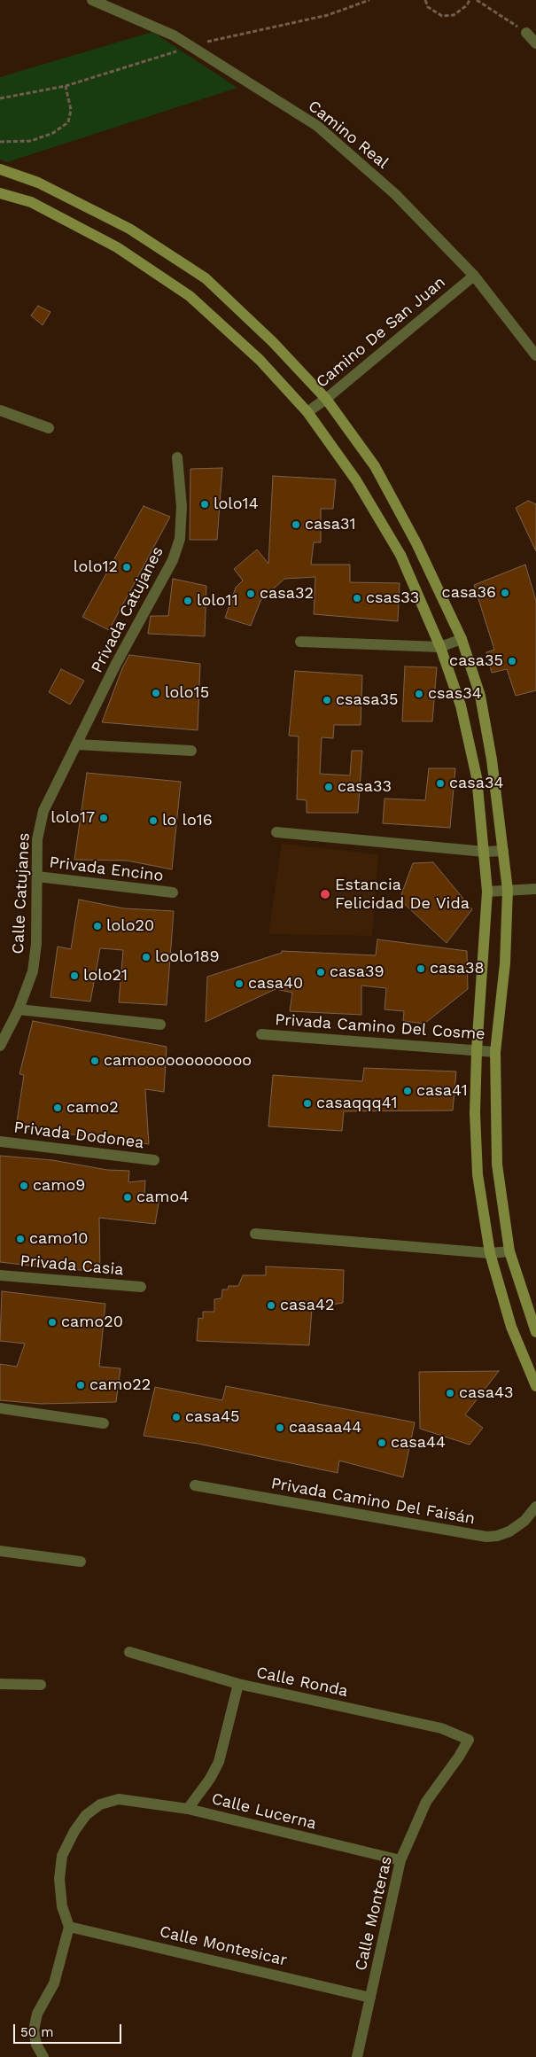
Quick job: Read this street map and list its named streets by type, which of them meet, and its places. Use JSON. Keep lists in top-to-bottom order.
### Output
{
  "streets": {
    "street": [
      "Camino Real",
      "Camino De San Juan",
      "Privada Catujanes",
      "Privada Encino",
      "Calle Catujanes",
      "Privada Camino Del Cosme",
      "Privada Dodonea",
      "Privada Casia",
      "Privada Camino Del Faisán",
      "Calle Ronda",
      "Calle Lucerna",
      "Calle Monteras",
      "Calle Montesicar"
    ]
  },
  "crossings": [
    ["Camino Real", "Camino De San Juan"],
    ["Privada Catujanes", "Calle Catujanes"],
    ["Privada Encino", "Calle Catujanes"],
    ["Calle Ronda", "Calle Monteras"],
    ["Calle Lucerna", "Calle Monteras"],
    ["Calle Lucerna", "Calle Montesicar"],
    ["Calle Monteras", "Calle Montesicar"]
  ],
  "places": [
    "lolo14",
    "casa31",
    "lolo12",
    "casa36",
    "casa32",
    "csas33",
    "lolo11",
    "casa35",
    "lolo15",
    "csas34",
    "csasa35",
    "casa34",
    "casa33",
    "lolo17",
    "lo lo16",
    "Estancia Felicidad De Vida",
    "lolo20",
    "loolo189",
    "casa38",
    "casa39",
    "lolo21",
    "casa40",
    "camoooooooooooo",
    "casa41",
    "casaqqq41",
    "camo2",
    "camo9",
    "camo4",
    "camo10",
    "casa42",
    "camo20",
    "camo22",
    "casa43",
    "casa45",
    "caasaa44",
    "casa44"
  ],
  "scale_bar": "50 m"
}
